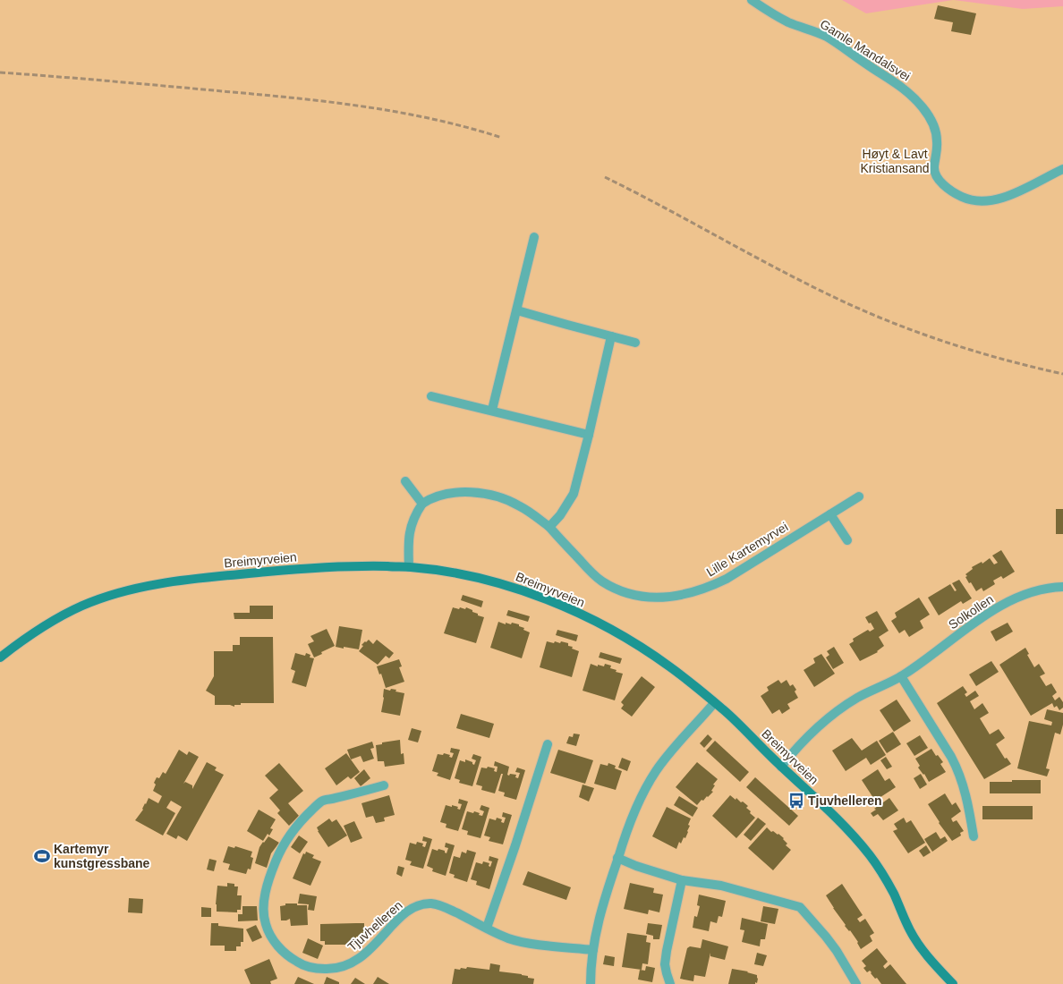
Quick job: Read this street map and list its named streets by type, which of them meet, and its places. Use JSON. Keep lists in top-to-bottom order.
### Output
{
  "streets": {
    "street": [
      "Gamle Mandalsvei",
      "Lille Kartemyrvei",
      "Breimyrveien",
      "Solkollen",
      "Tjuvhelleren"
    ]
  },
  "crossings": [
    ["Breimyrveien", "Solkollen"]
  ],
  "parks": ["Høyt & Lavt Kristiansand"],
  "places": {
    "bus stop": ["Tjuvhelleren"],
    "sports": ["Kartemyr kunstgressbane"]
  }
}
